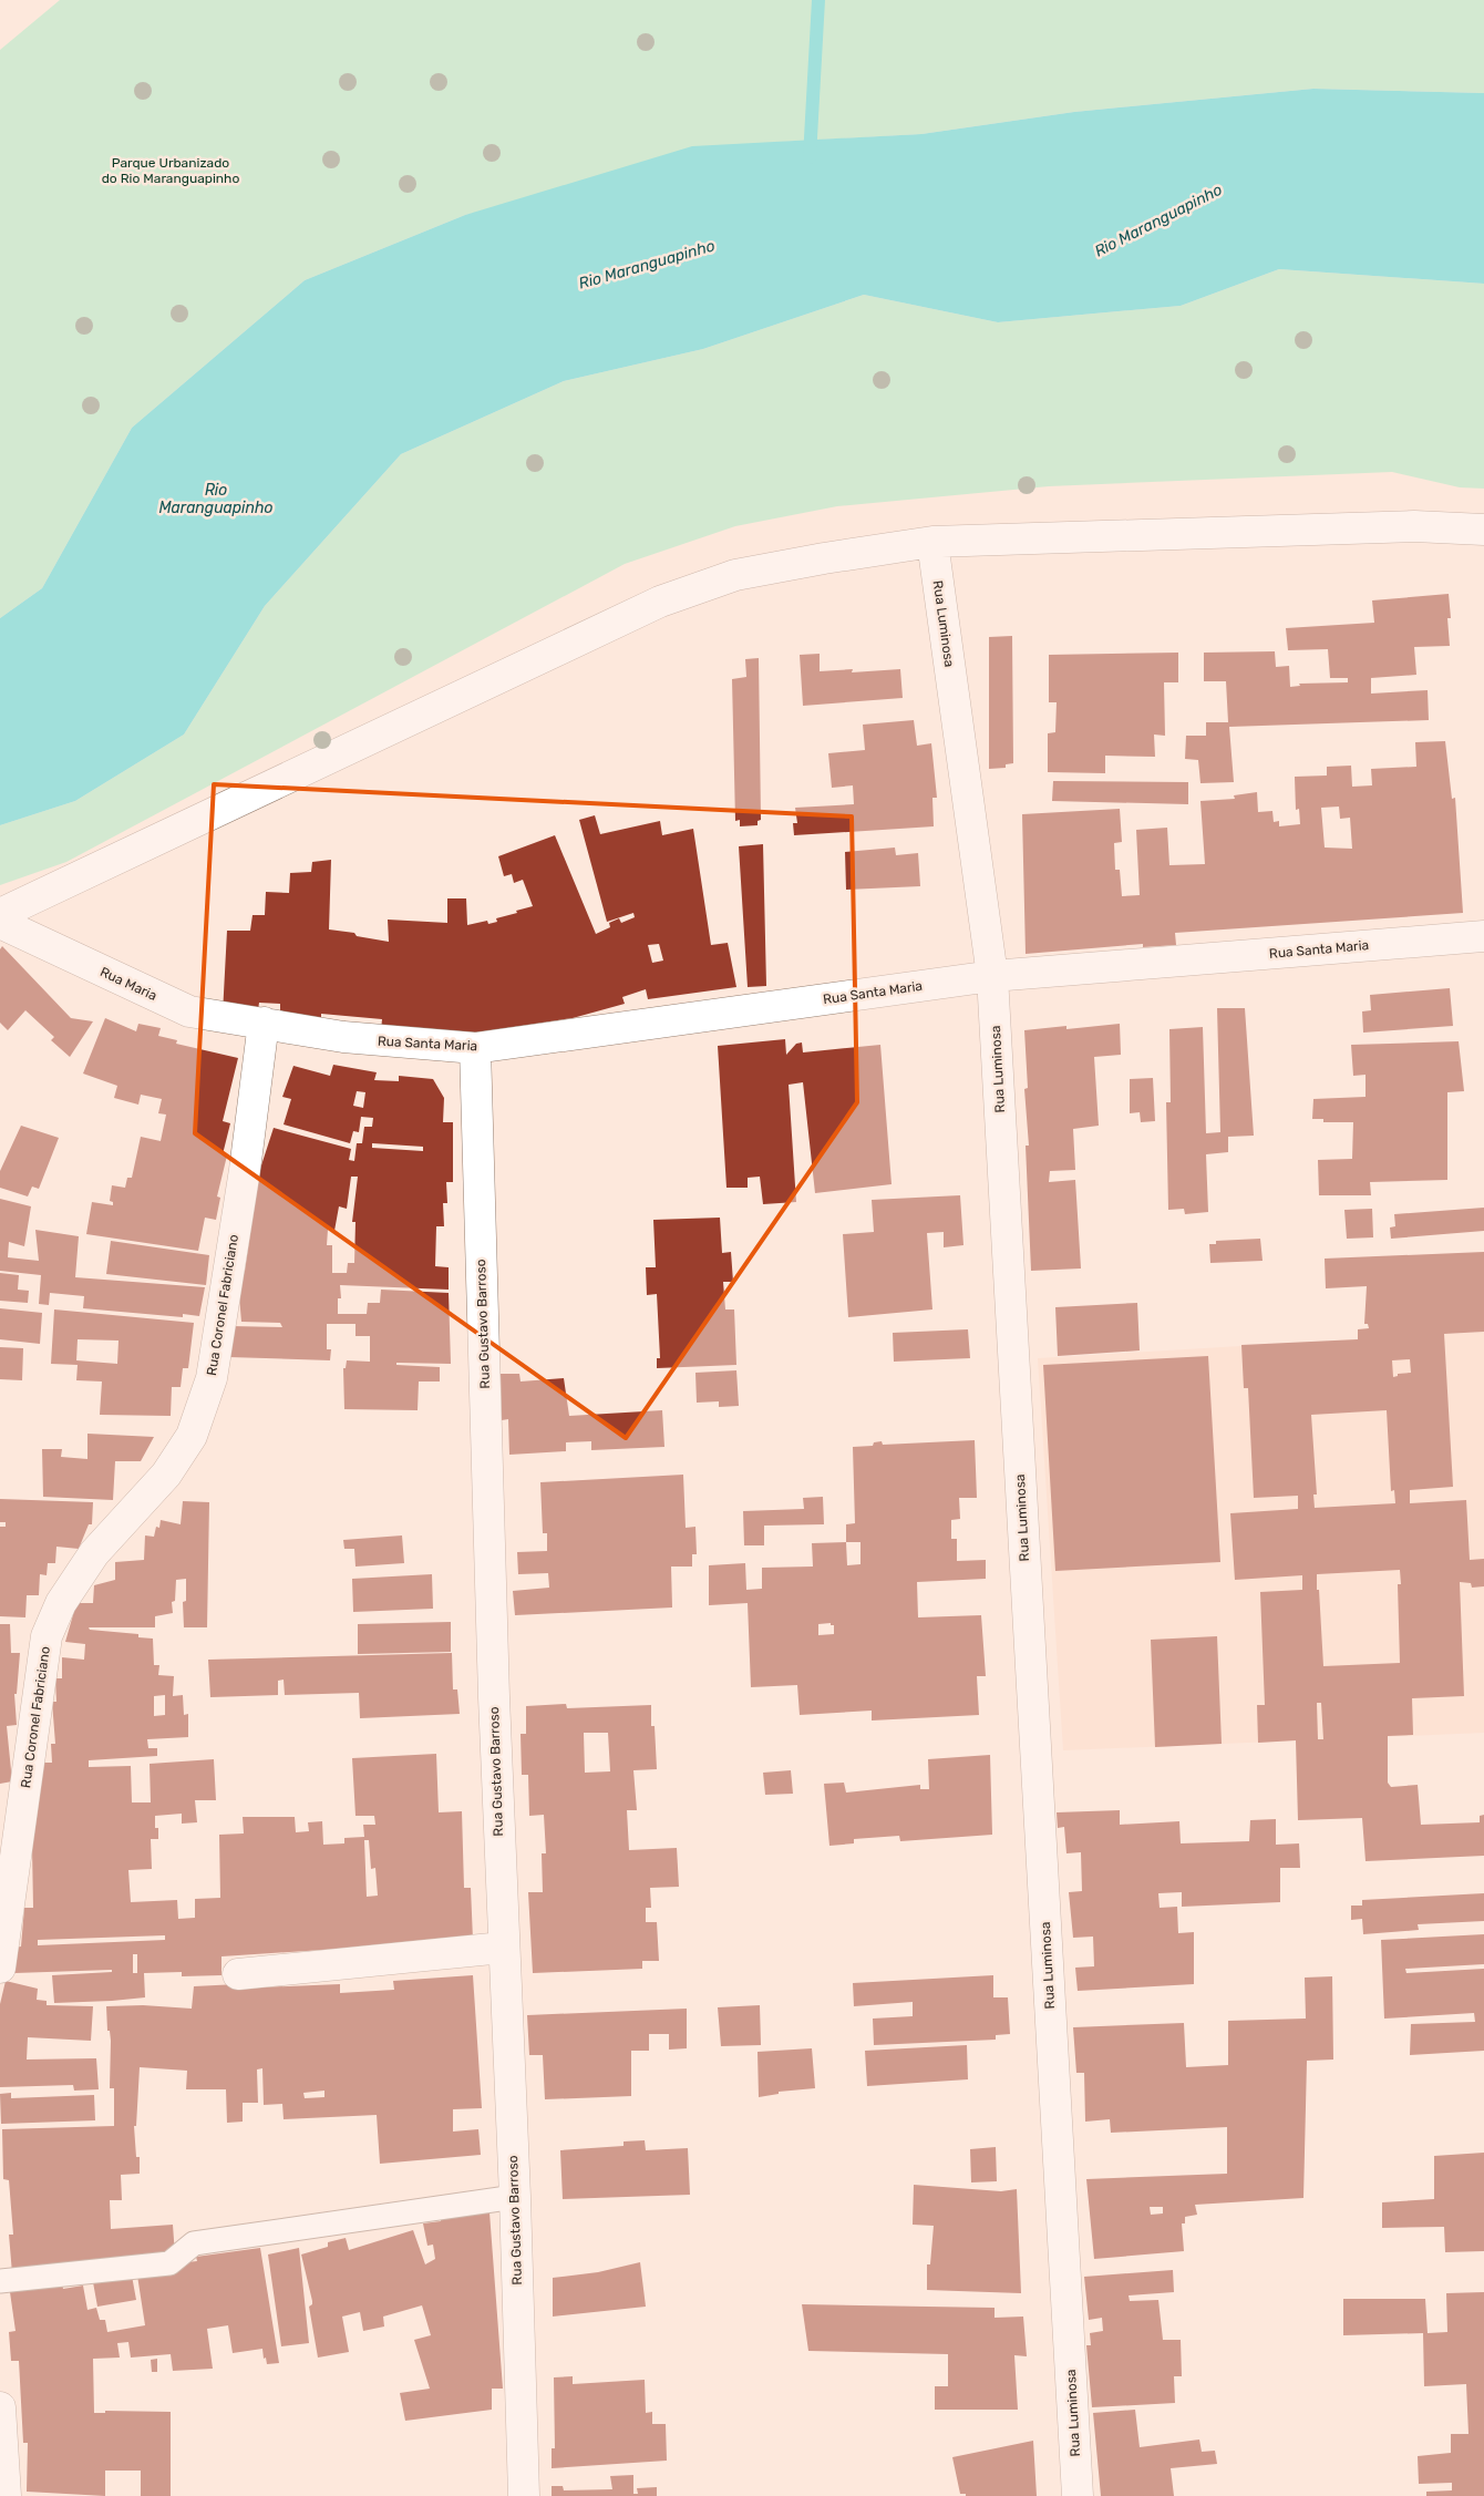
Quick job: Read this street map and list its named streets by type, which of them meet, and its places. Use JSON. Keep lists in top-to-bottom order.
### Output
{
  "streets": {
    "street": [
      "Rua Luminosa",
      "Rua Santa Maria",
      "Rua Maria",
      "Rua Coronel Fabriciano",
      "Rua Gustavo Barroso"
    ]
  },
  "crossings": [
    ["Rua Luminosa", "Rua Santa Maria"],
    ["Rua Santa Maria", "Rua Maria"],
    ["Rua Santa Maria", "Rua Coronel Fabriciano"],
    ["Rua Santa Maria", "Rua Gustavo Barroso"],
    ["Rua Maria", "Rua Coronel Fabriciano"]
  ],
  "water": ["Rio Maranguapinho"],
  "parks": ["Parque Urbanizado do Rio Maranguapinho"]
}
